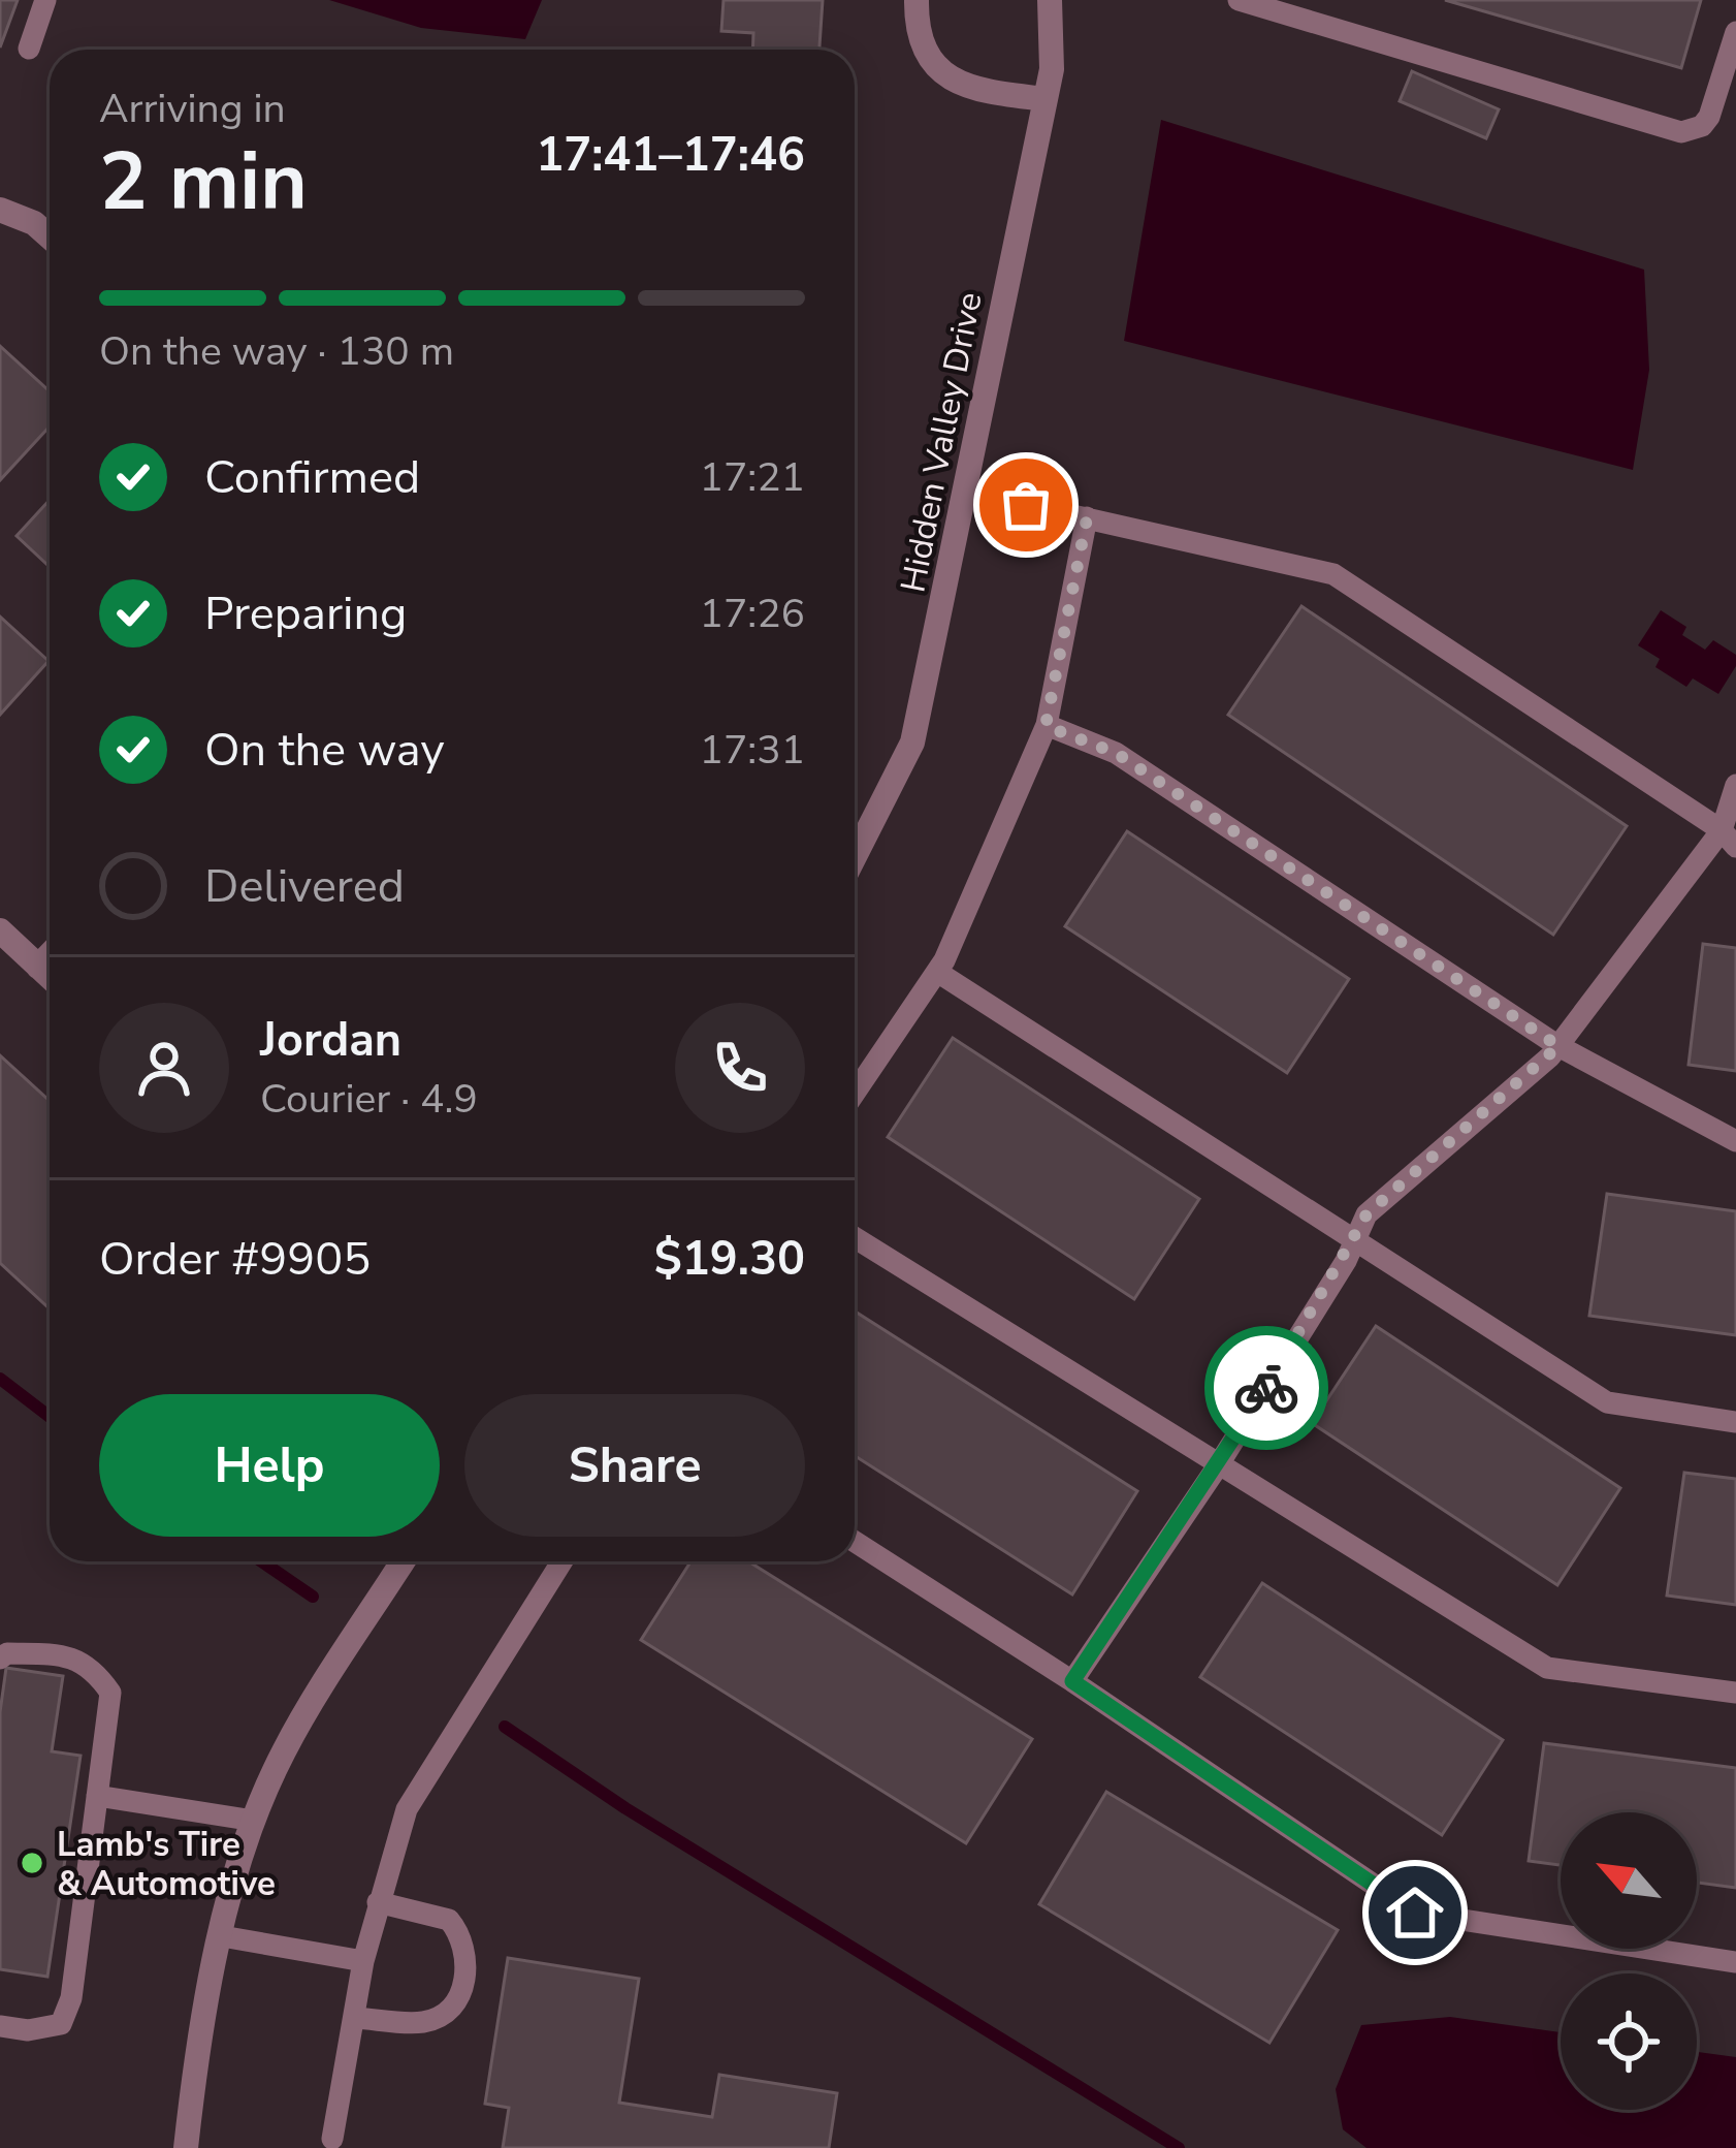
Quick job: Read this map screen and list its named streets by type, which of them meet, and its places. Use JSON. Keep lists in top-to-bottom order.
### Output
{
  "streets": {
    "street": ["Hidden Valley Drive"]
  },
  "places": ["Lamb's Tire & Automotive"],
  "north": "top left",
  "page": {
    "heading": ["2 min", "Arriving in", "17:41–17:46"],
    "panel": [
      "Jordan",
      "Courier · 4.9",
      "Order #9905",
      "$19.30"
    ],
    "bar": "On the way · 130 m",
    "list": [
      ["Confirmed", "17:21"],
      ["Preparing", "17:26"],
      ["On the way", "17:31"],
      "Delivered"
    ],
    "buttons": ["Help", "Share"]
  }
}
